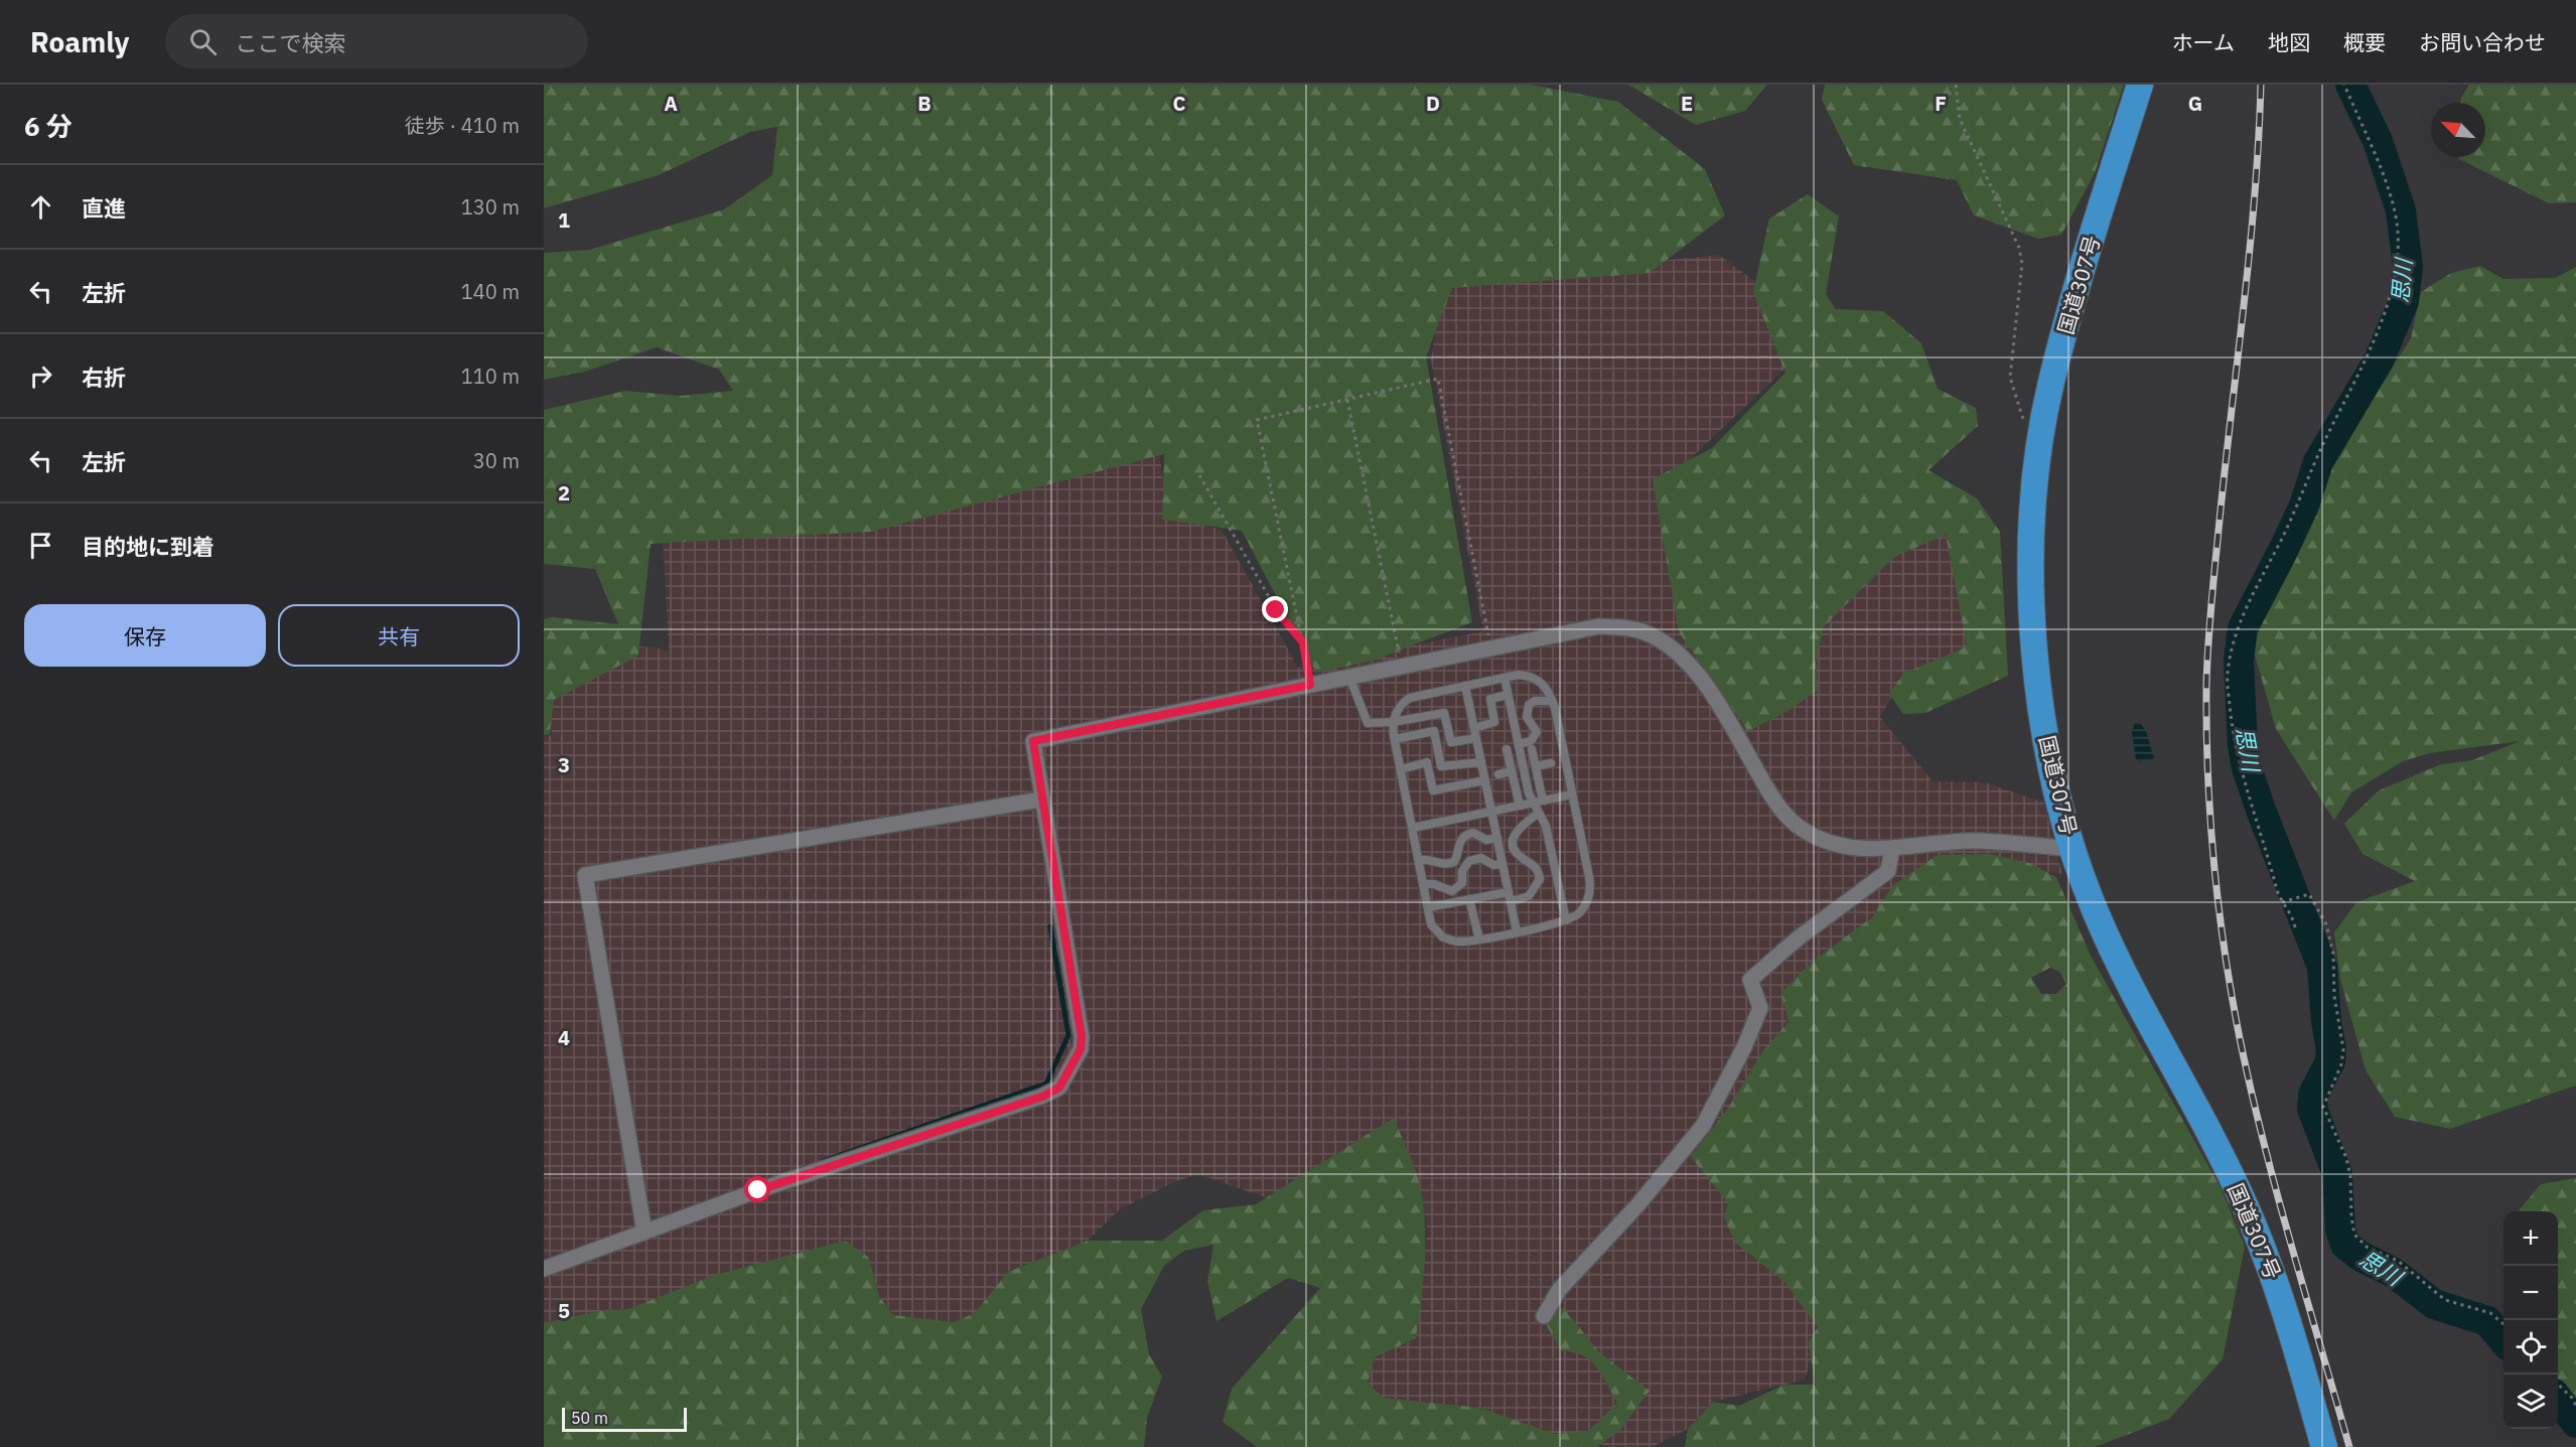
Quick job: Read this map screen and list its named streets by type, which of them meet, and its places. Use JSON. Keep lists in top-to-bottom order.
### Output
{
  "streets": {
    "highway": ["国道307号"]
  },
  "water": ["思川"],
  "scale_bar": "50 m",
  "north": "top left",
  "page": {
    "header": "Roamly",
    "search": "ここで検索",
    "nav": [
      "ホーム",
      "地図",
      "概要",
      "お問い合わせ"
    ],
    "heading": ["6 分", "徒歩 · 410 m"],
    "list": [
      ["直進", "130 m"],
      ["左折", "140 m"],
      ["右折", "110 m"],
      ["左折", "30 m"],
      "目的地に到着"
    ],
    "buttons": ["保存", "共有"],
    "map_buttons": ["+", "−"],
    "scale": "50 m"
  },
  "grid": {
    "columns": [
      "A",
      "B",
      "C",
      "D",
      "E",
      "F",
      "G"
    ],
    "rows": [
      "1",
      "2",
      "3",
      "4",
      "5"
    ]
  }
}
